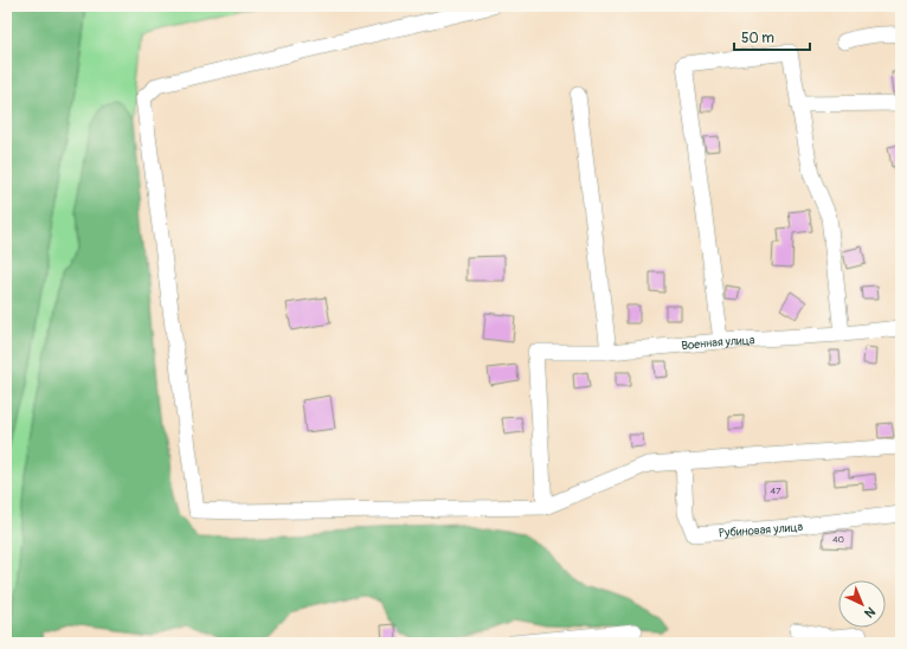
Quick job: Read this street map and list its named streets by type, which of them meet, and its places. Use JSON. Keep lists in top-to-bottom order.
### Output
{
  "streets": {
    "street": ["Военная улица", "Рубиновая улица"]
  },
  "house_numbers": ["47", "40"],
  "scale_bar": "50 m",
  "north": "bottom right"
}
